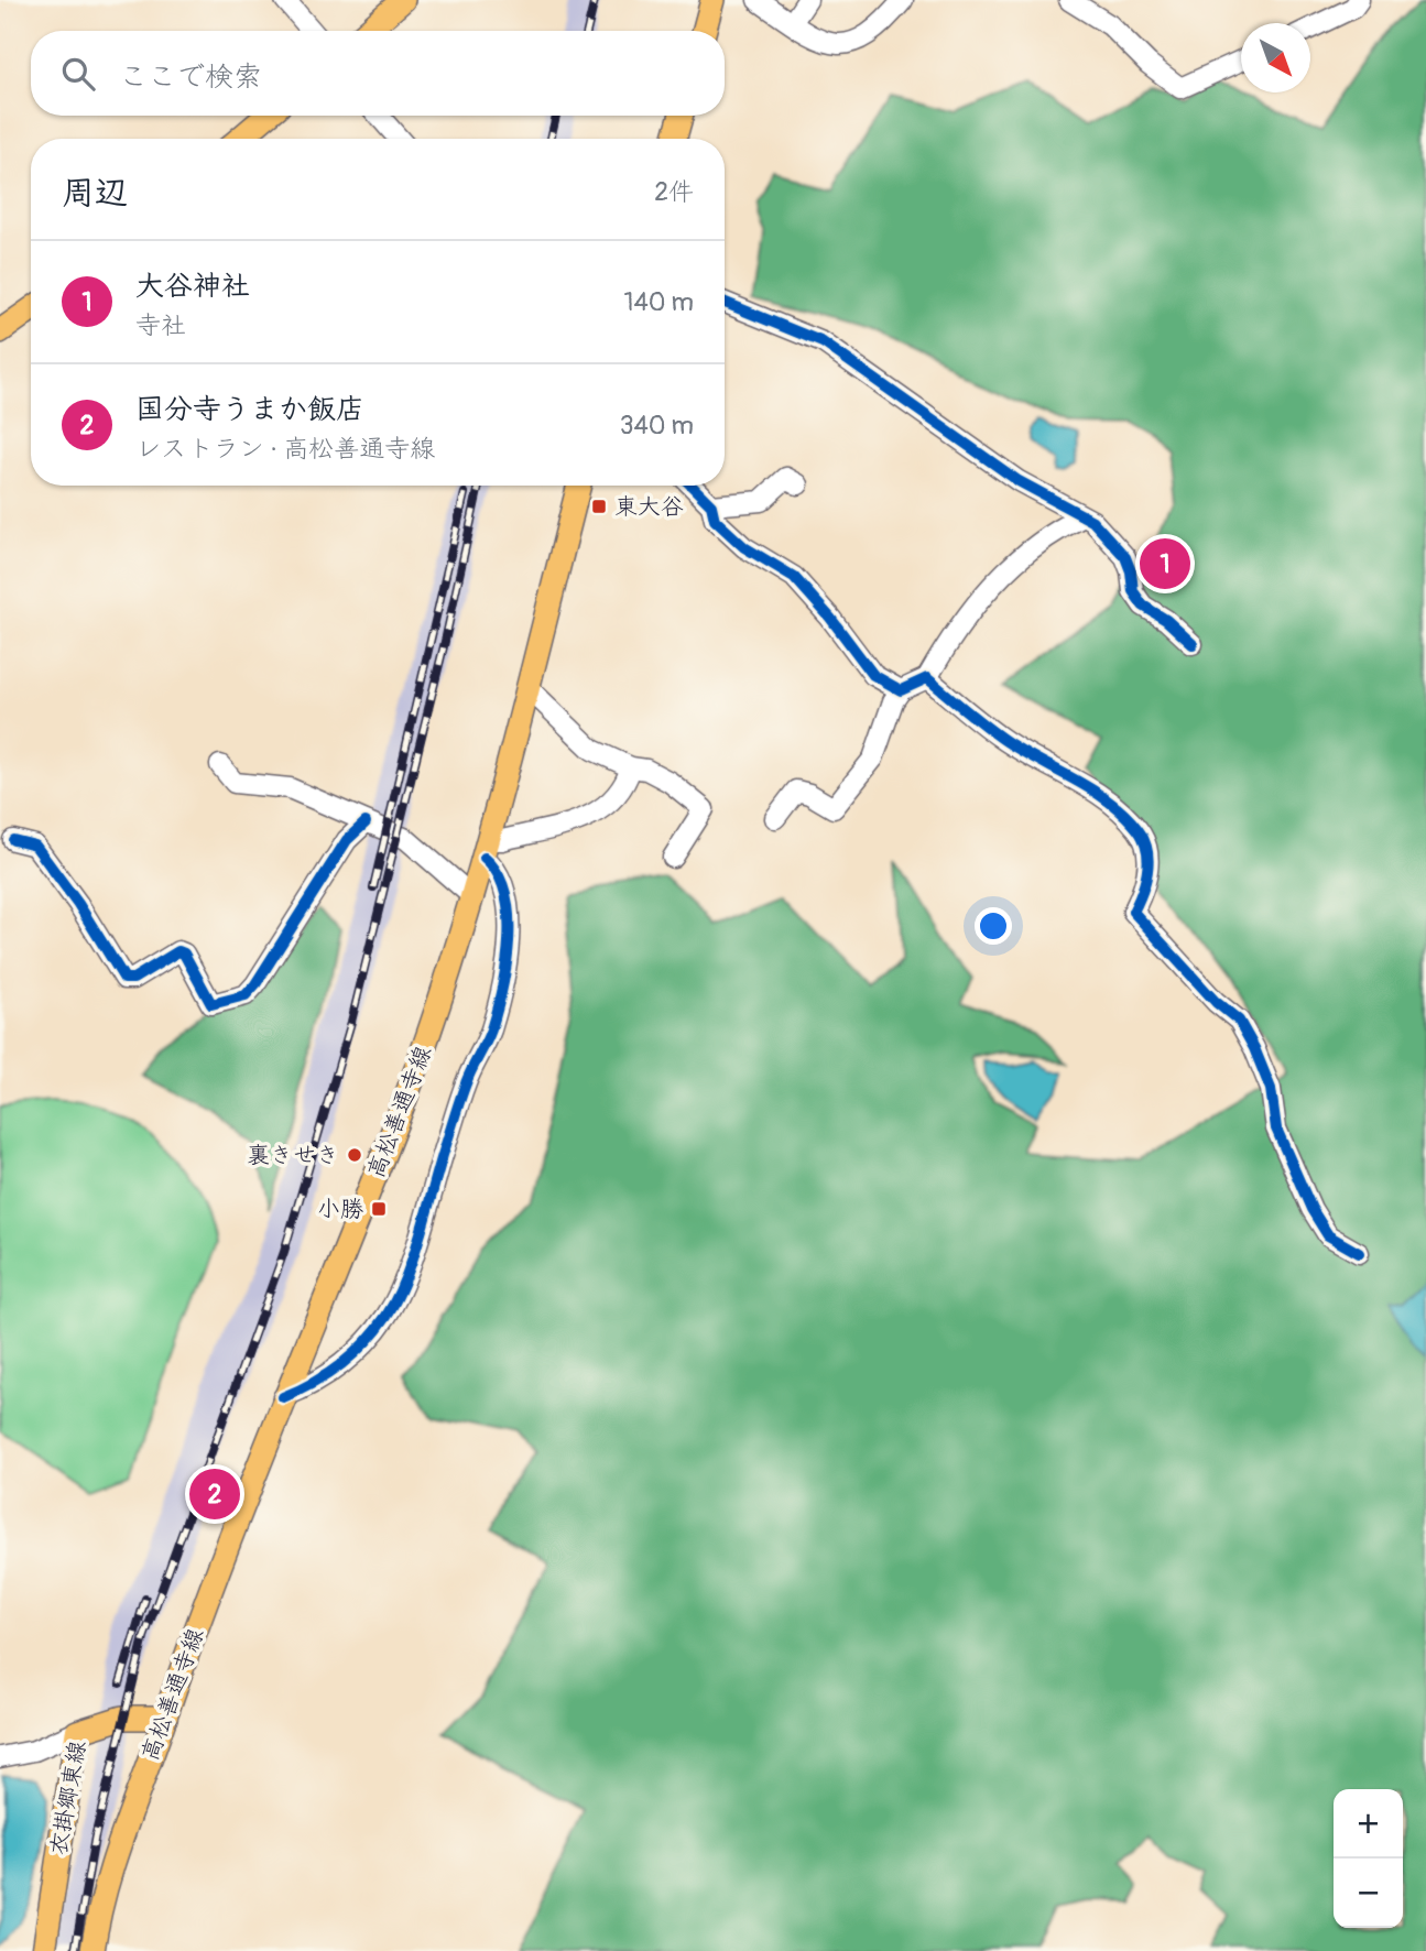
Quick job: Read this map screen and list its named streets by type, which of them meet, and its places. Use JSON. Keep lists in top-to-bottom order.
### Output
{
  "streets": {
    "main road": ["高松善通寺線", "衣掛郷東線"]
  },
  "crossings": [
    ["高松善通寺線", "衣掛郷東線"]
  ],
  "places": {
    "transit": ["東大谷", "小勝"],
    "other": ["裏きせき"]
  },
  "north": "bottom right",
  "page": {
    "search": "ここで検索",
    "heading": ["周辺", "2件"],
    "list": [
      {
        "mark": "1",
        "name": "大谷神社",
        "note": "寺社",
        "value": "140 m"
      },
      {
        "mark": "2",
        "name": "国分寺うまか飯店",
        "note": "レストラン · 高松善通寺線",
        "value": "340 m"
      }
    ],
    "pins": ["1", "2"],
    "map_buttons": ["+", "−"]
  }
}
